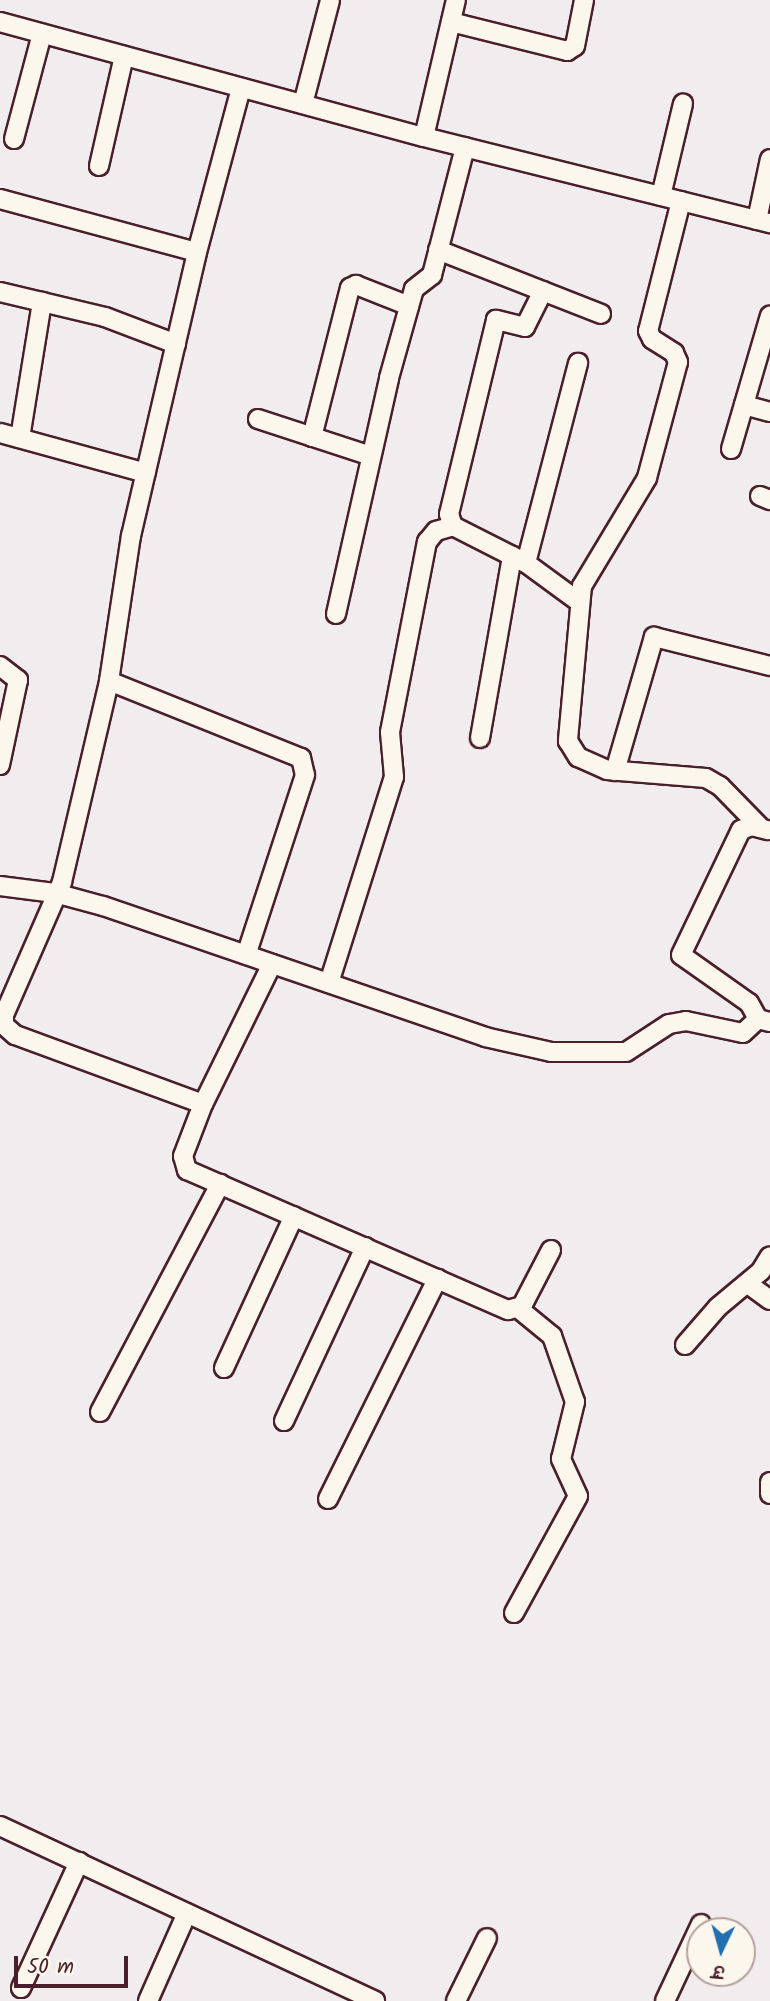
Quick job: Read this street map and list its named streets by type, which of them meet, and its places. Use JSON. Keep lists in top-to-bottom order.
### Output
{
  "scale_bar": "50 m",
  "north": "bottom"
}
